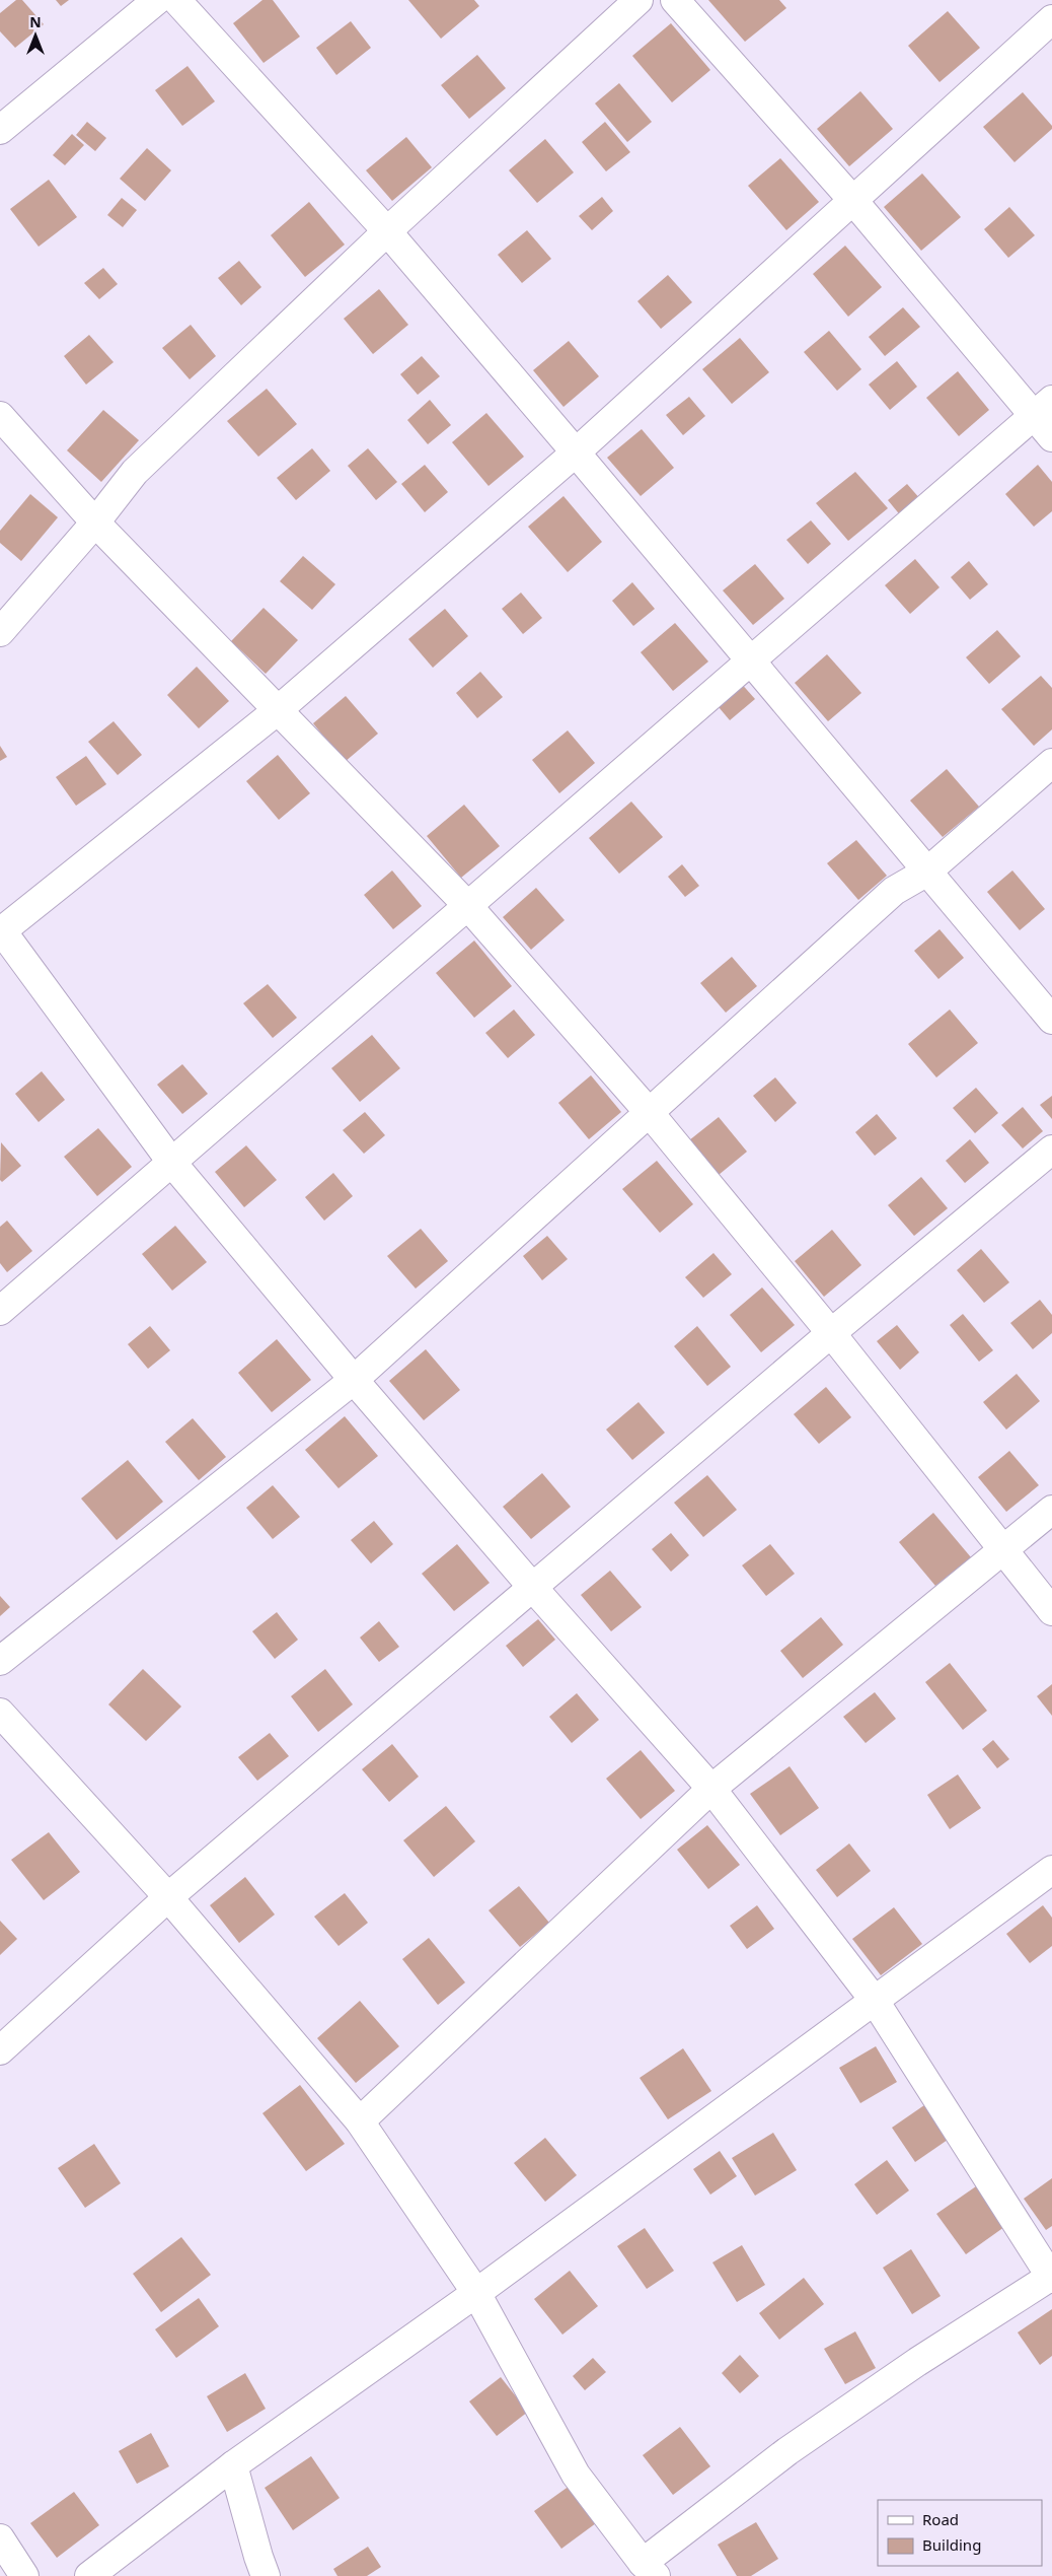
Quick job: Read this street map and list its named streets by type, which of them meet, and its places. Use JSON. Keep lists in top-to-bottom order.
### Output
{
  "legend": ["Road", "Building"],
  "north": "top"
}
